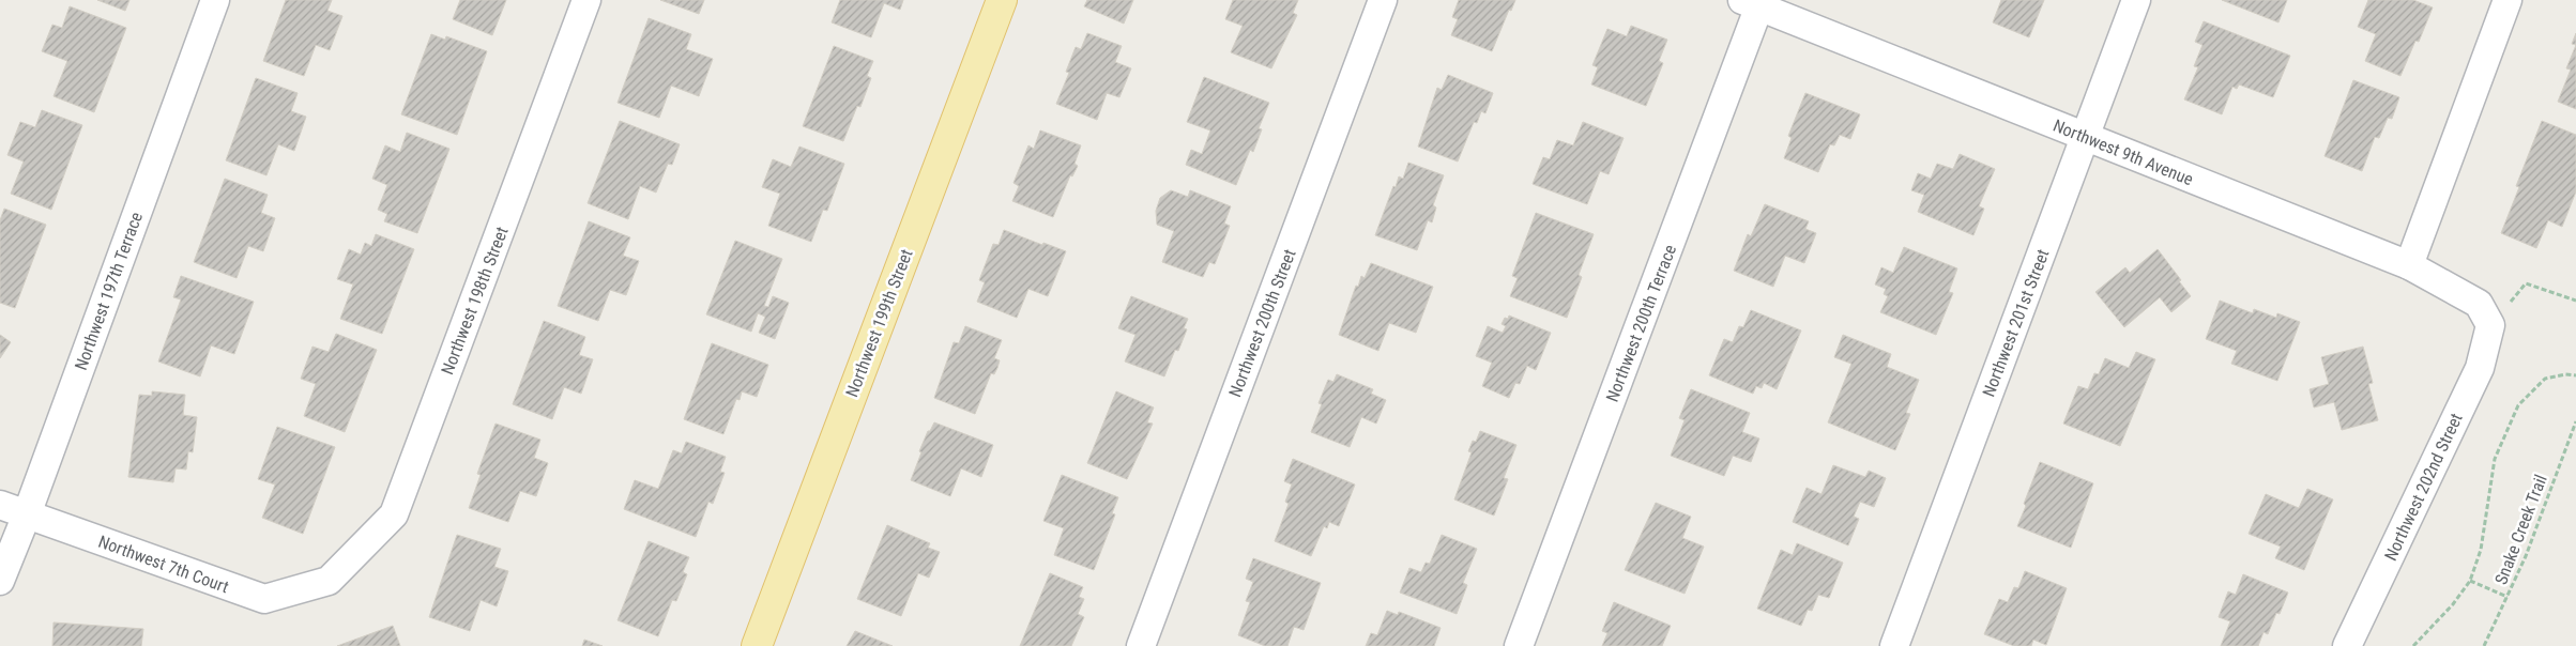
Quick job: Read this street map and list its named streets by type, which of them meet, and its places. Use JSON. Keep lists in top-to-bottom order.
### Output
{
  "streets": {
    "main road": ["Northwest 199th Street"],
    "street": [
      "Northwest 9th Avenue",
      "Northwest 197th Terrace",
      "Northwest 198th Street",
      "Northwest 200th Street",
      "Northwest 200th Terrace",
      "Northwest 201st Street",
      "Northwest 202nd Street",
      "Northwest 7th Court"
    ],
    "path": ["Snake Creek Trail"]
  },
  "crossings": [
    ["Northwest 9th Avenue", "Northwest 200th Terrace"],
    ["Northwest 9th Avenue", "Northwest 201st Street"],
    ["Northwest 9th Avenue", "Northwest 202nd Street"],
    ["Northwest 197th Terrace", "Northwest 7th Court"],
    ["Northwest 198th Street", "Northwest 7th Court"]
  ]
}
